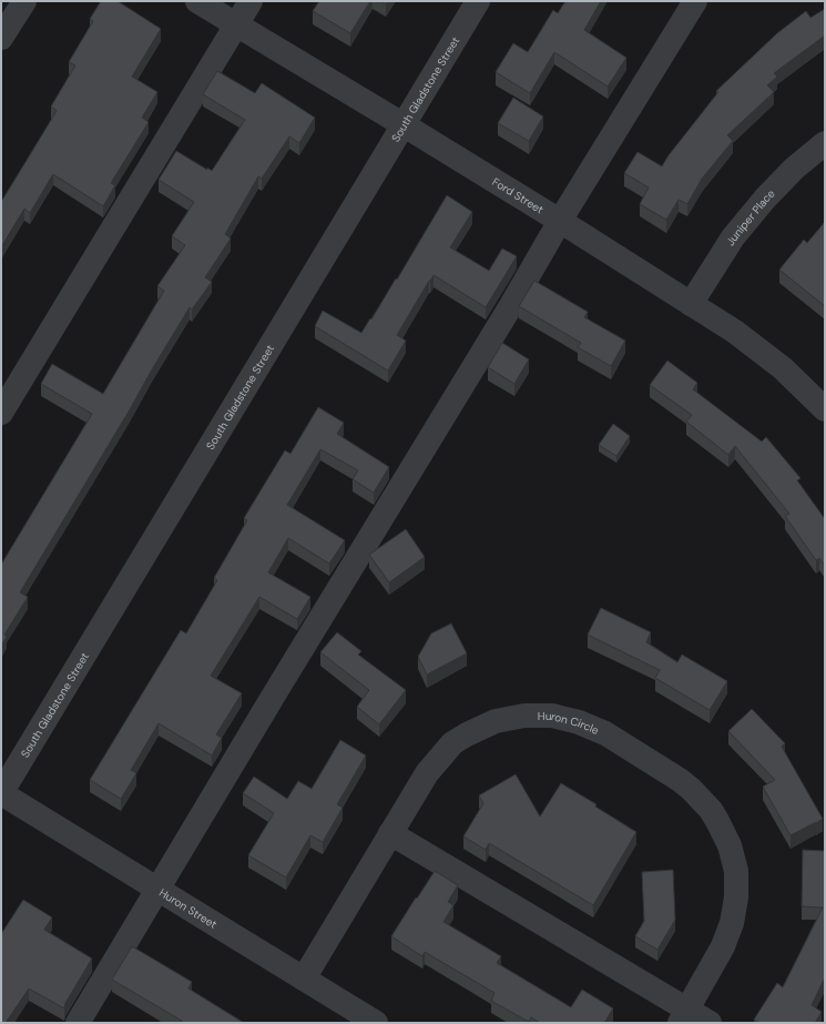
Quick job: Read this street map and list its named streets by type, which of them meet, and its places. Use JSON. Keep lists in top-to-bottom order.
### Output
{
  "streets": {
    "street": [
      "South Gladstone Street",
      "Ford Street",
      "Juniper Place",
      "Huron Circle",
      "Huron Street"
    ]
  },
  "crossings": [
    ["South Gladstone Street", "Ford Street"],
    ["South Gladstone Street", "Huron Street"],
    ["Ford Street", "Juniper Place"],
    ["Huron Circle", "Huron Street"]
  ]
}
